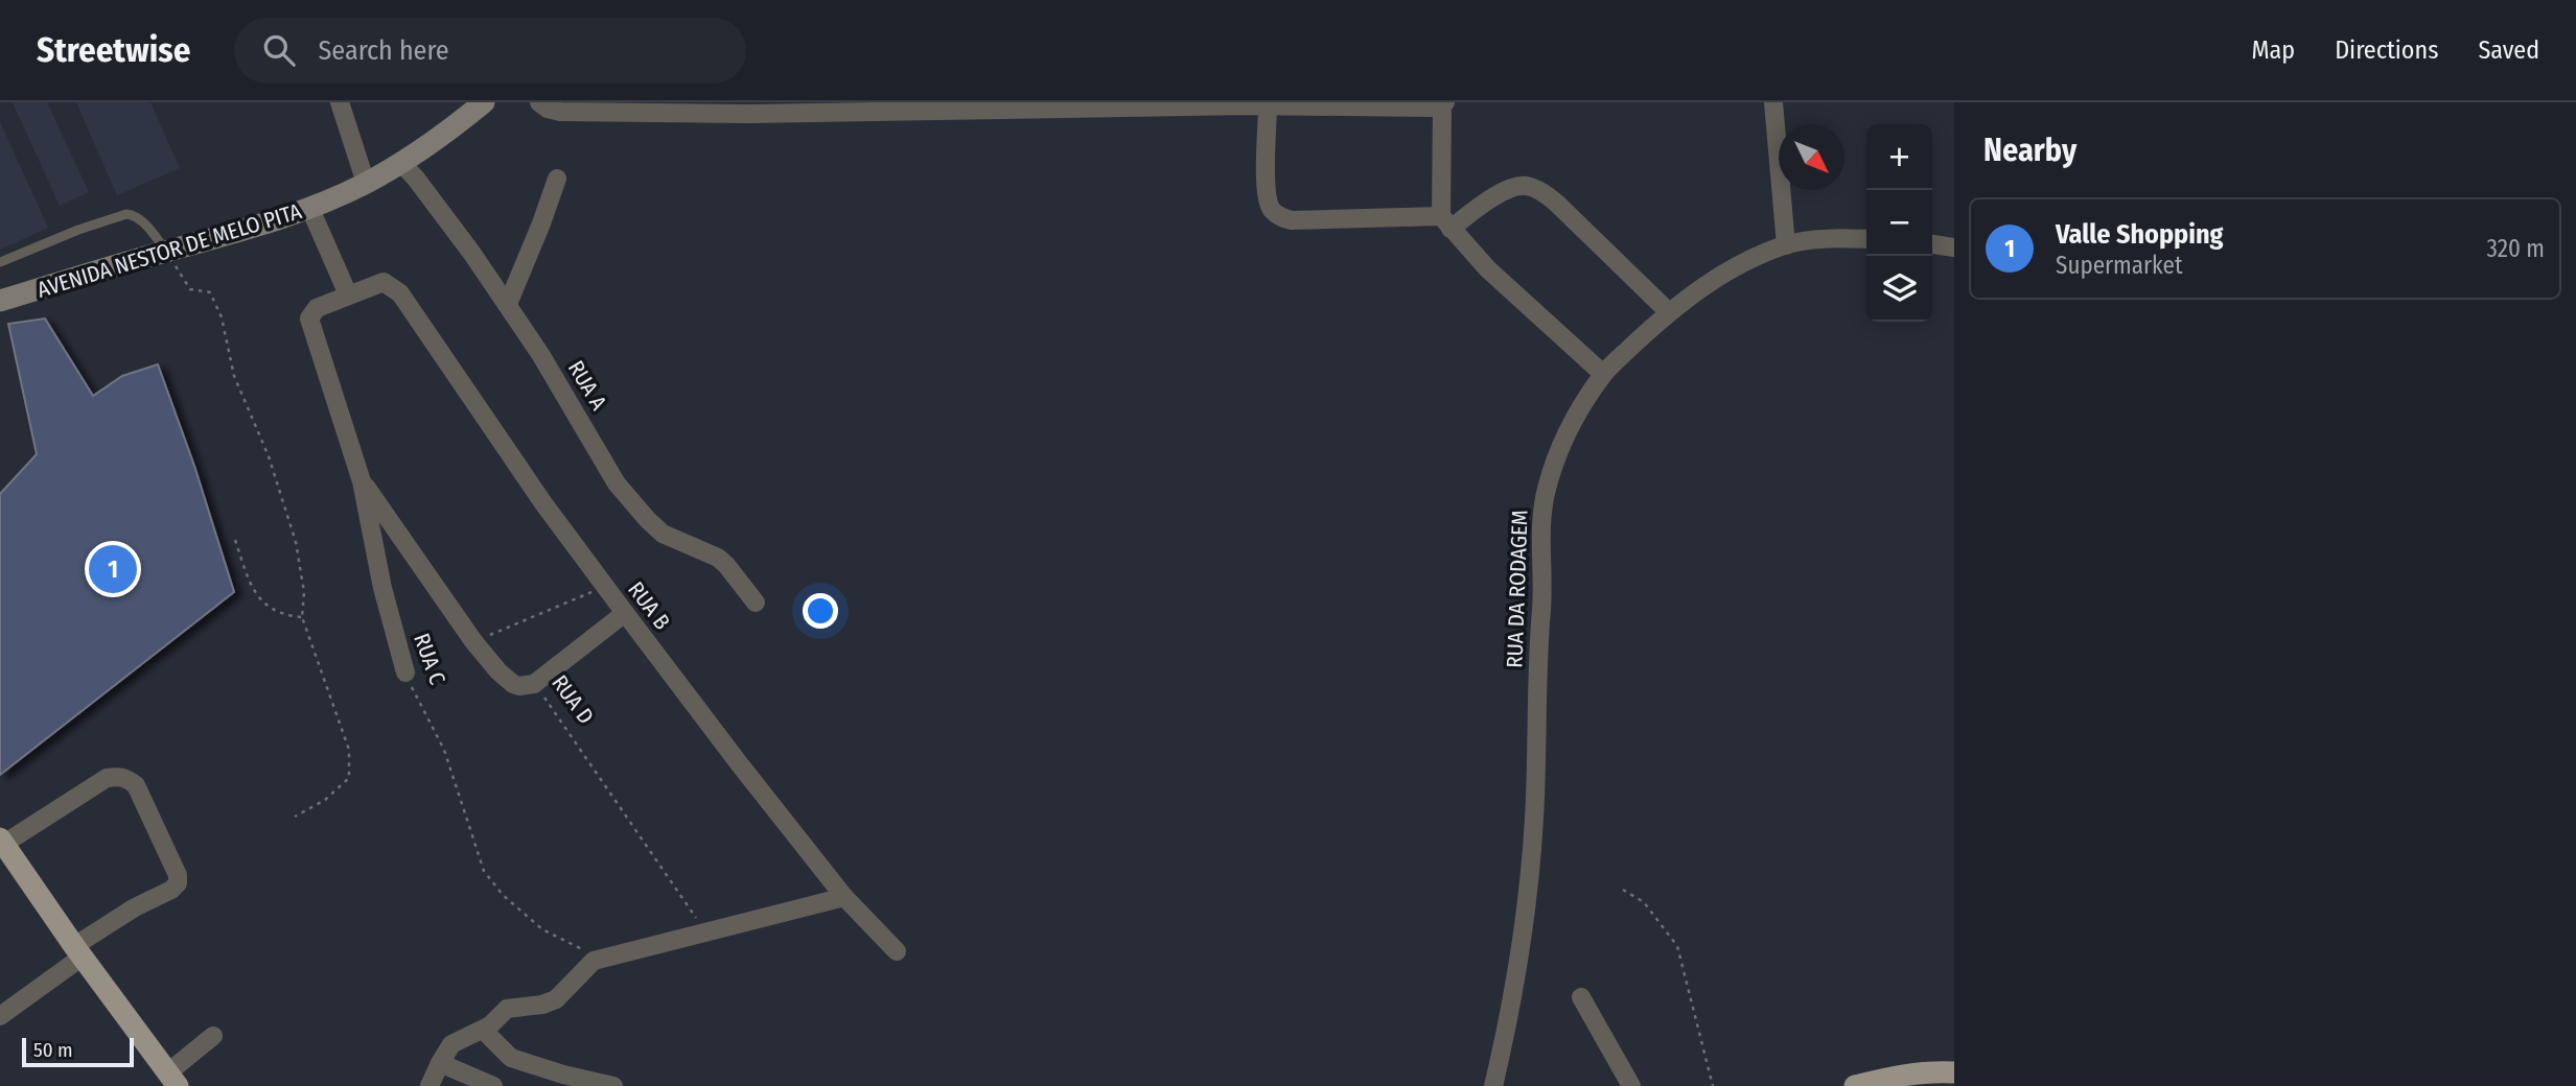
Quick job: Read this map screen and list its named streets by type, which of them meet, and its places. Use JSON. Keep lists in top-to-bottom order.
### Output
{
  "streets": {
    "main road": ["AVENIDA NESTOR DE MELO PITA"],
    "street": [
      "RUA A",
      "RUA DA RODAGEM",
      "RUA B",
      "RUA C",
      "RUA D"
    ]
  },
  "crossings": [
    ["AVENIDA NESTOR DE MELO PITA", "RUA A"],
    ["RUA B", "RUA C"],
    ["RUA C", "RUA D"]
  ],
  "scale_bar": "50 m",
  "north": "bottom right",
  "page": {
    "header": "Streetwise",
    "search": "Search here",
    "nav": ["Map", "Directions", "Saved"],
    "heading": "Nearby",
    "map_buttons": ["+", "−"],
    "list": [
      {
        "mark": "1",
        "name": "Valle Shopping",
        "note": "Supermarket",
        "value": "320 m"
      }
    ],
    "pins": "1",
    "scale": "50 m"
  }
}
